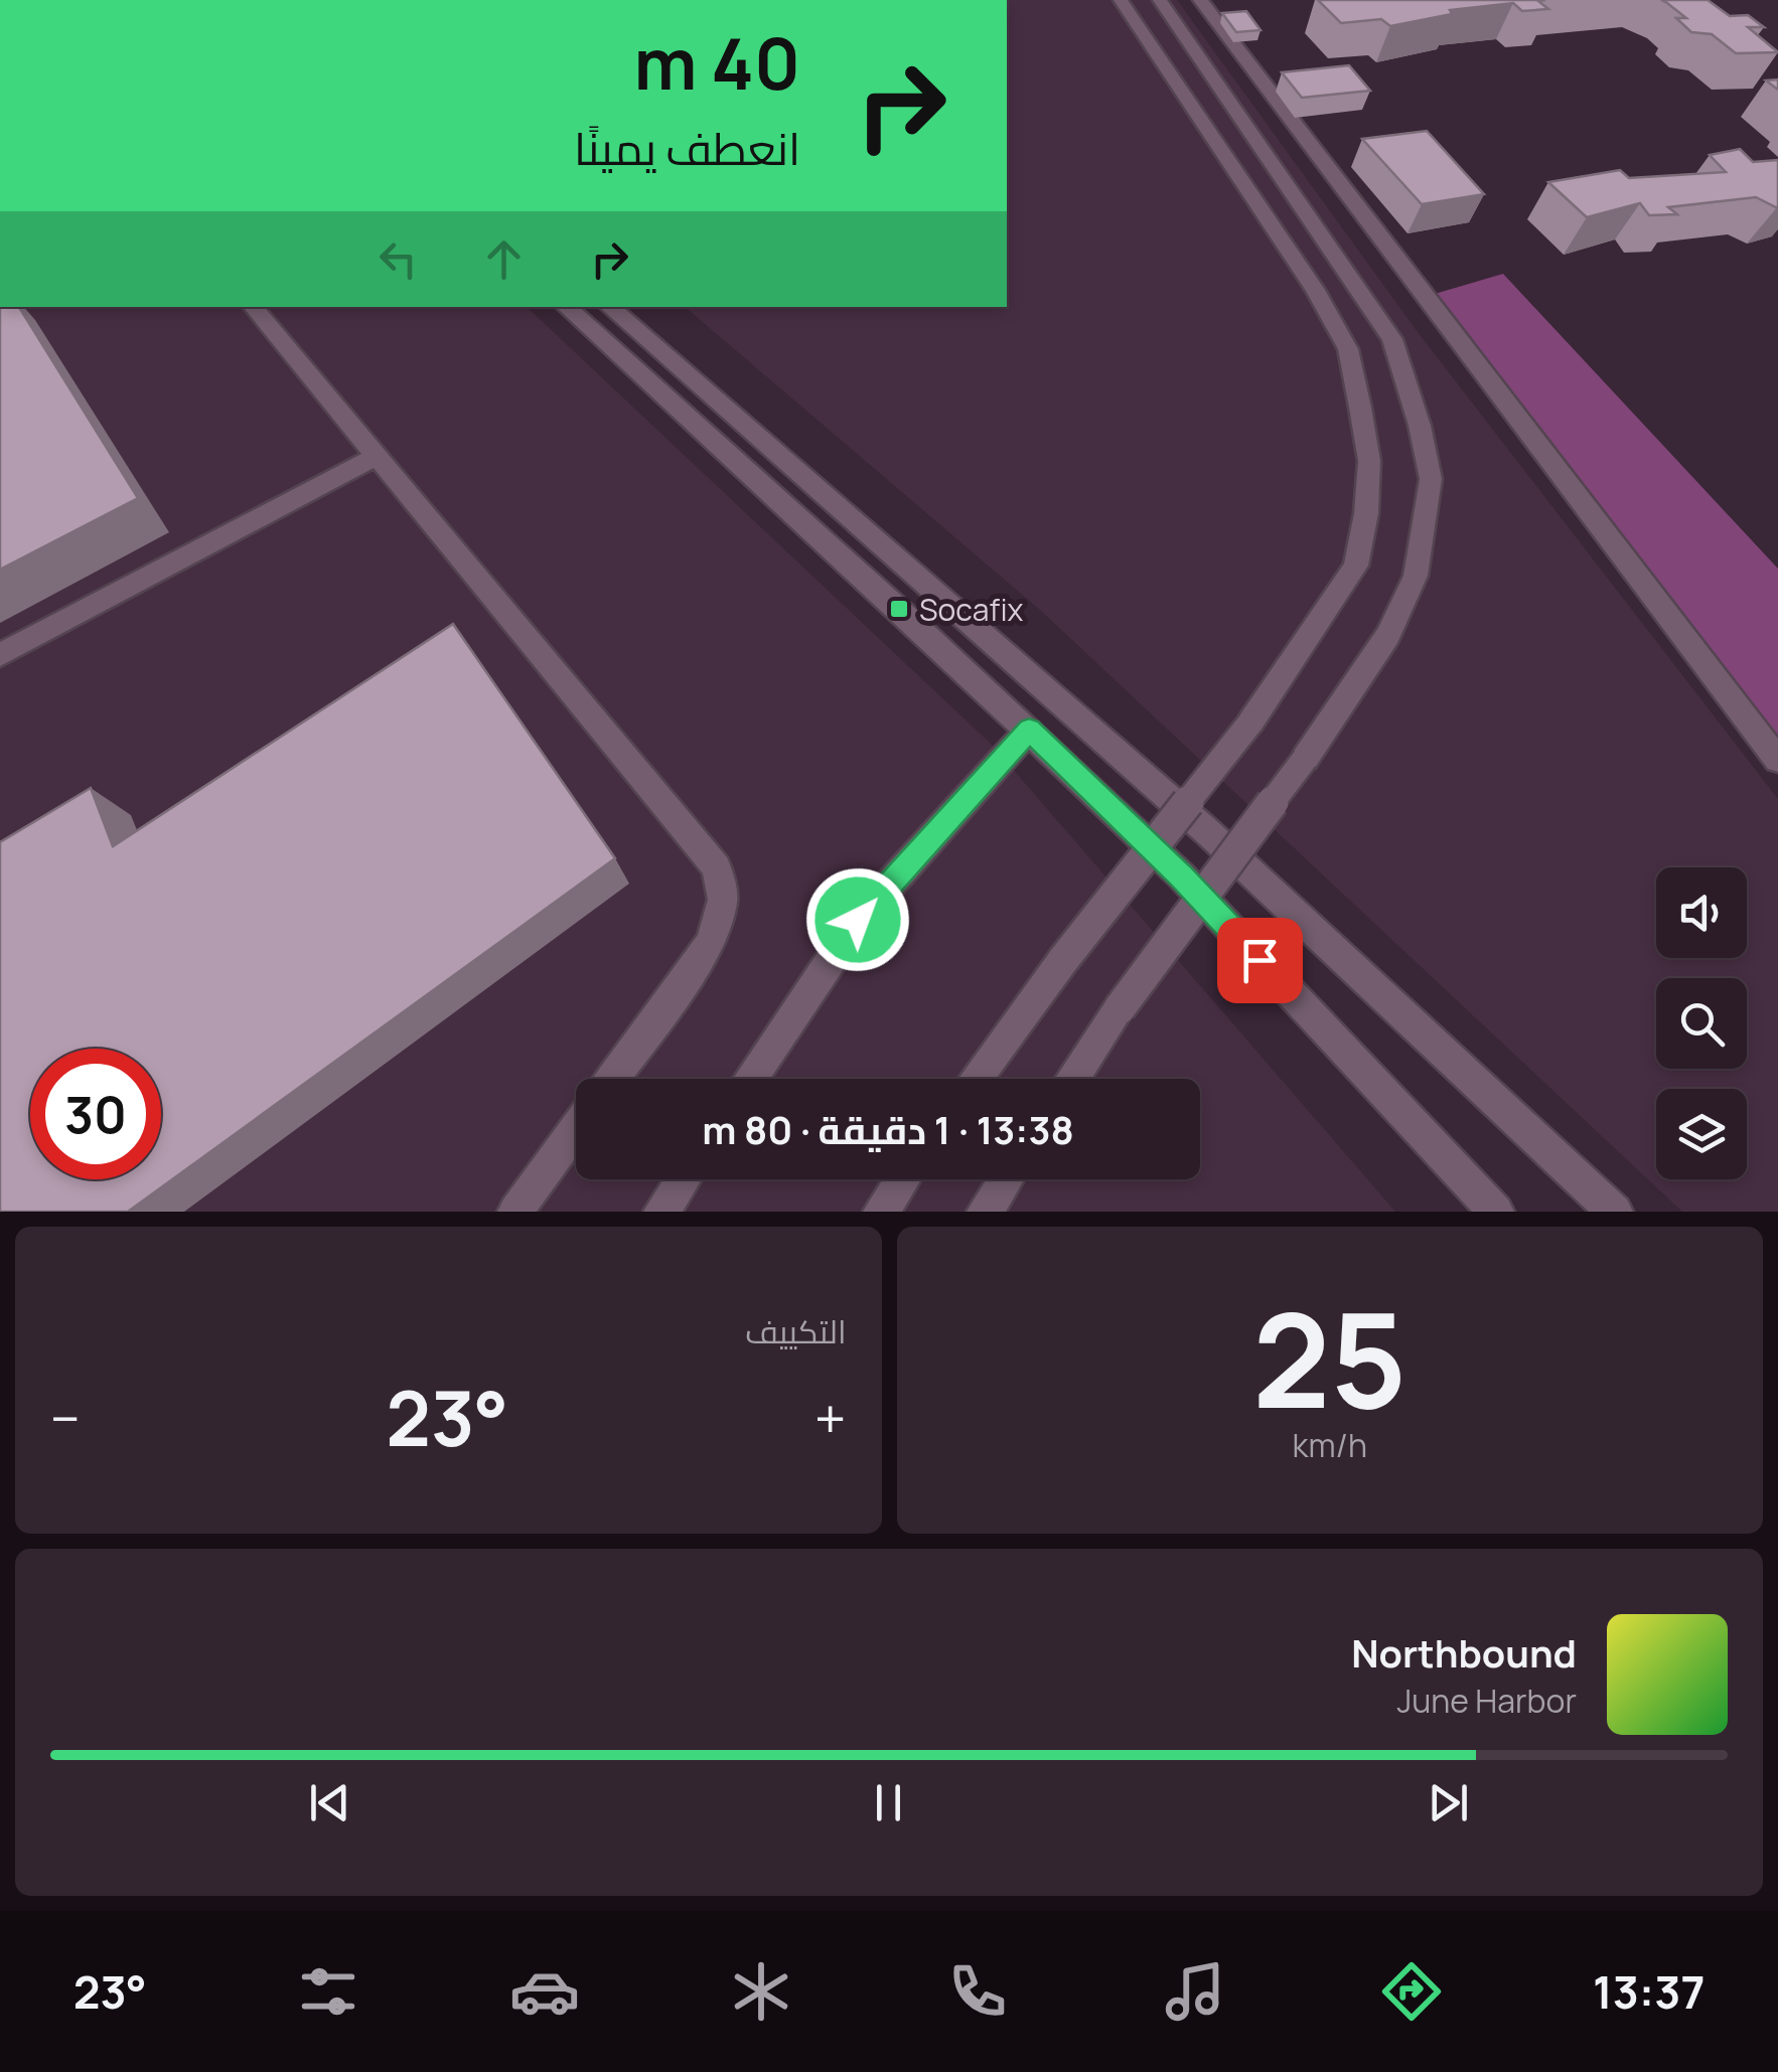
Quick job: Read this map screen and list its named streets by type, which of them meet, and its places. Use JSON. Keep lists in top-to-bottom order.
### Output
{
  "places": {
    "transit": ["Socafix"]
  },
  "page": {
    "turn": ["40 m", "انعطف يمينًا"],
    "limit": "30",
    "trip": "13:38 · 1 دقيقة · 80 m",
    "tile": [
      ["25", "km/h"],
      "التكييف"
    ],
    "heat": ["−", "23°", "+"],
    "song": ["Northbound", "June Harbor"],
    "tabs": ["13:37", "23°"]
  }
}
